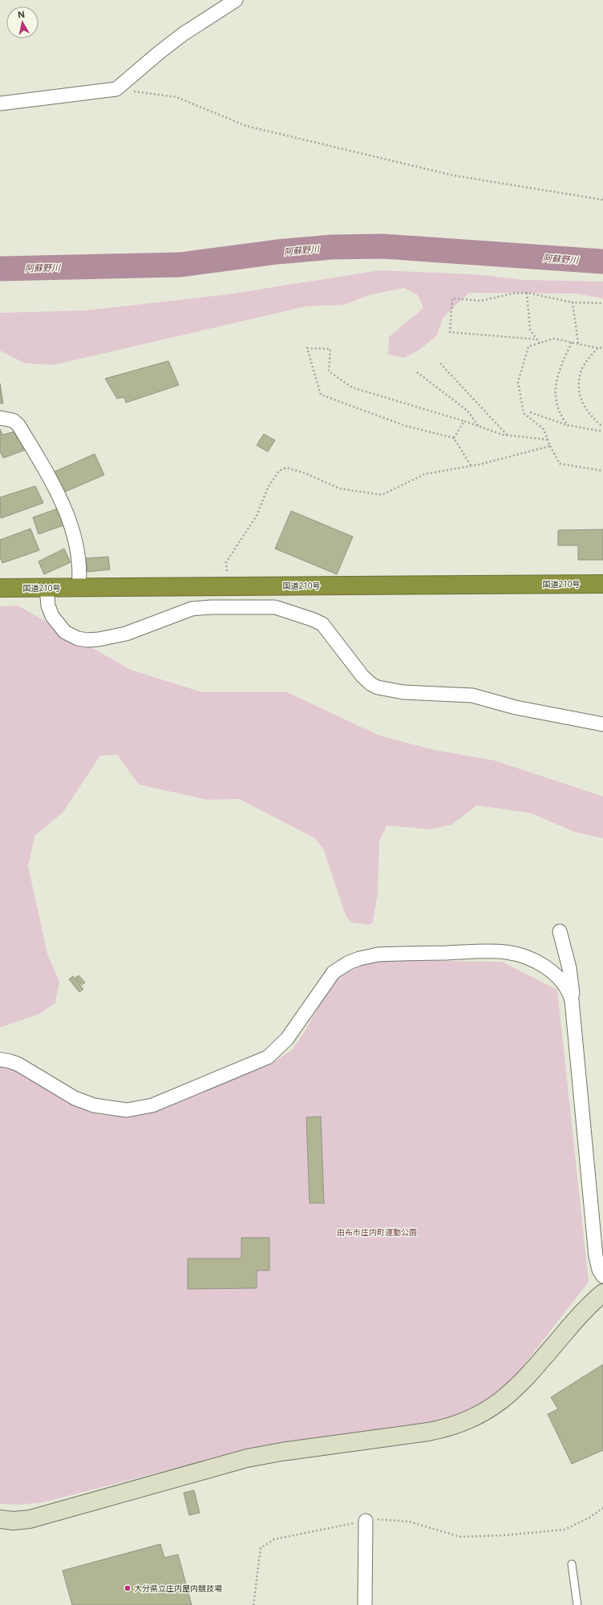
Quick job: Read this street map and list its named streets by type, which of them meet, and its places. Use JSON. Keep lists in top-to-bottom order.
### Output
{
  "streets": {
    "highway": ["国道210号"]
  },
  "water": ["阿蘇野川"],
  "parks": ["由布市庄内町運動公園"],
  "places": ["大分県立庄内屋内競技場"],
  "north": "top"
}
